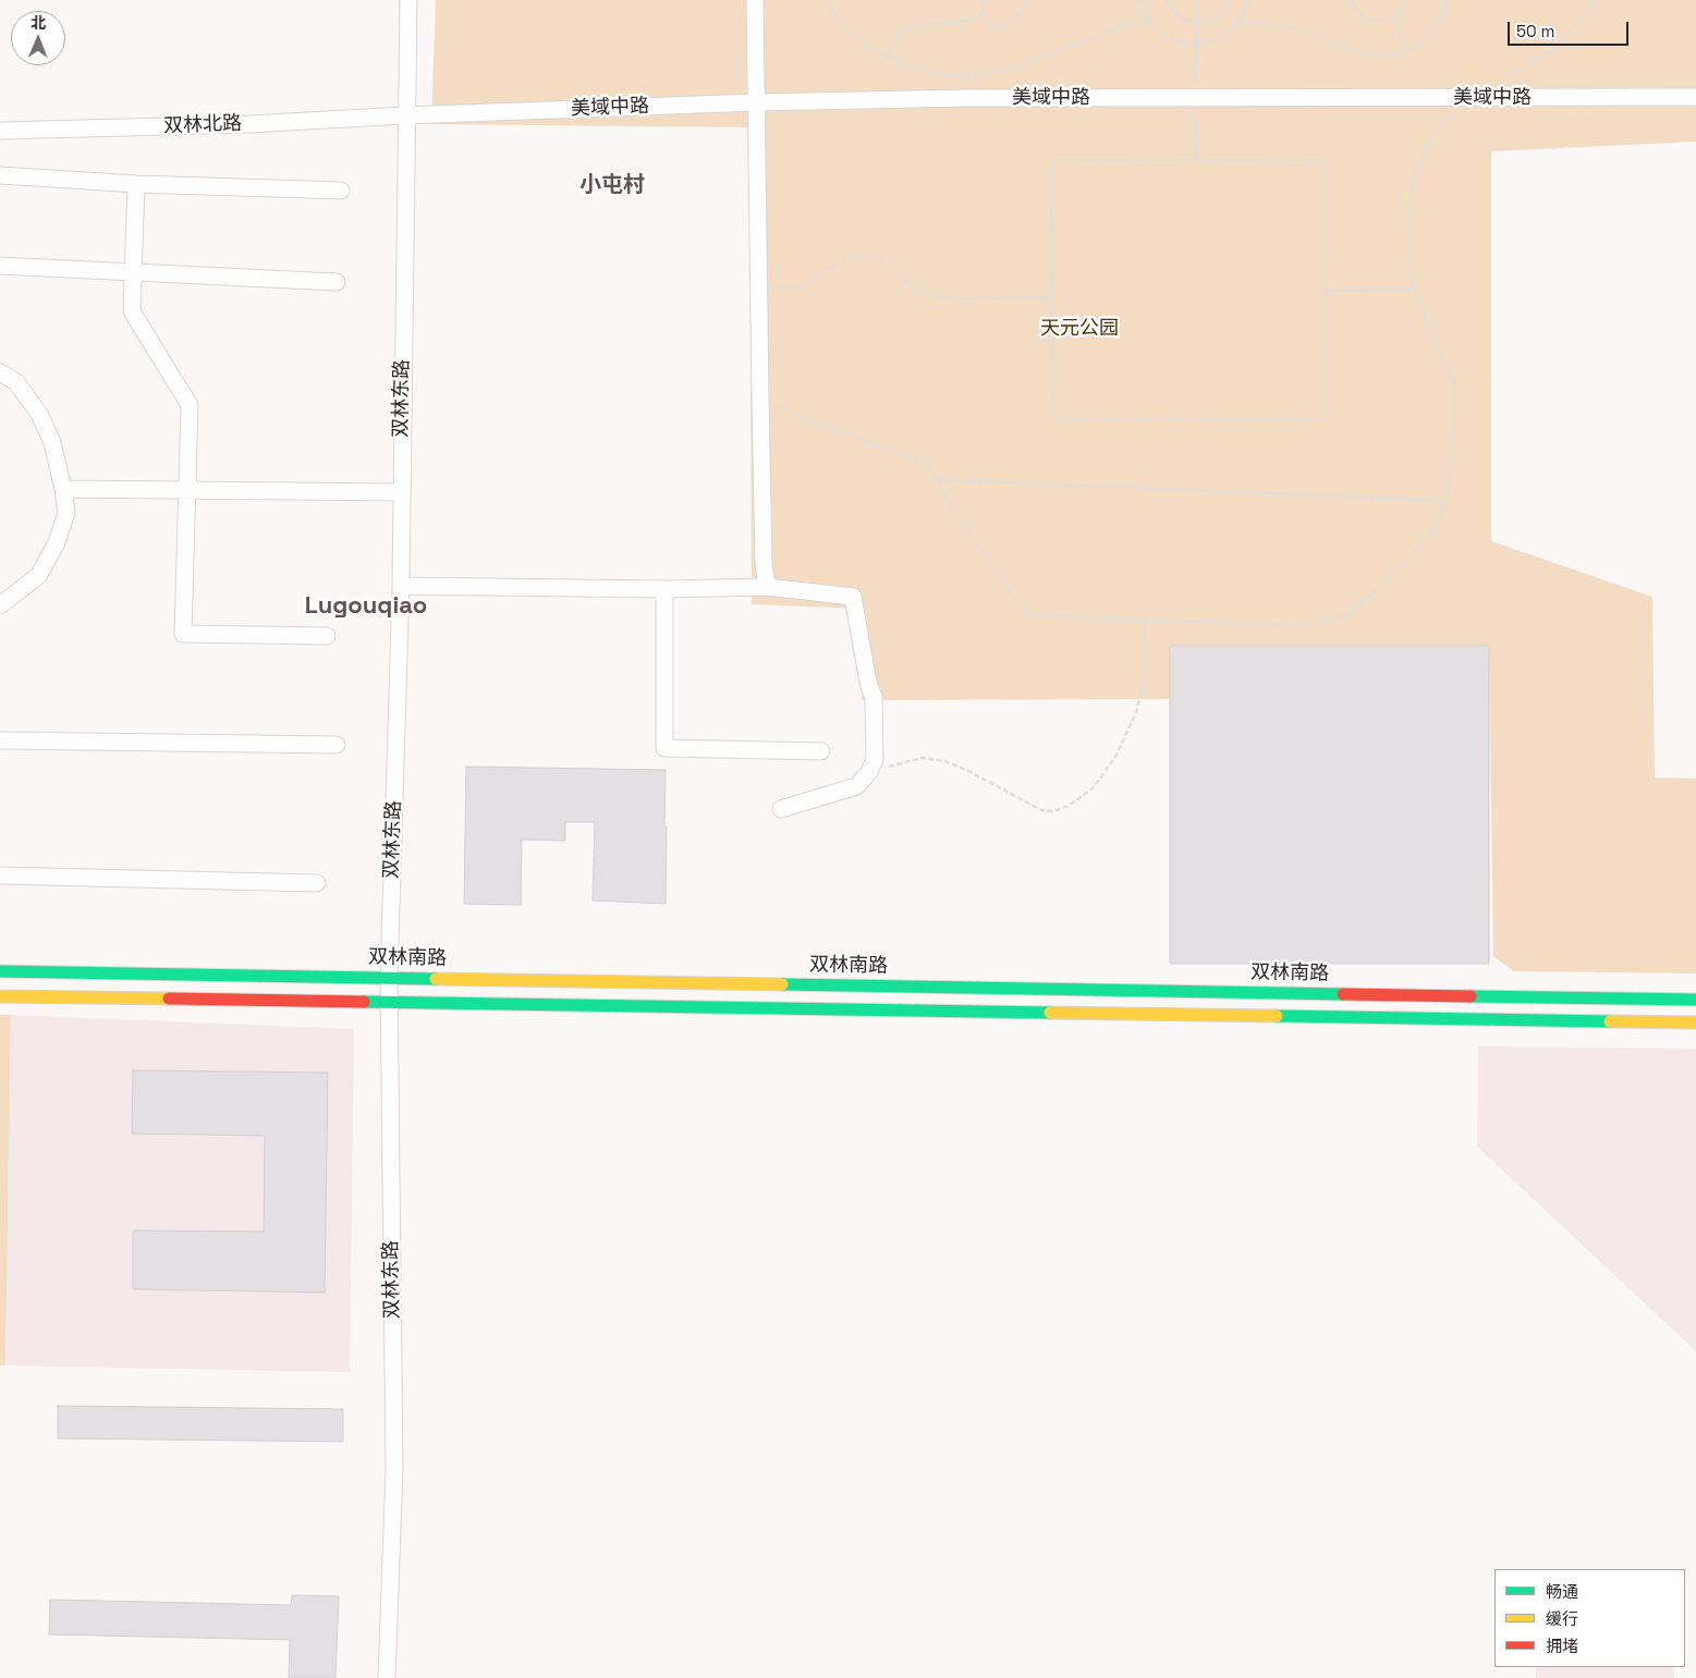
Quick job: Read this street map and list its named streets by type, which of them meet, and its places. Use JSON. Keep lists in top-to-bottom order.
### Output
{
  "streets": {
    "street": [
      "美域中路",
      "双林北路",
      "双林东路",
      "双林南路"
    ]
  },
  "crossings": [
    ["美域中路", "双林北路"],
    ["美域中路", "双林东路"],
    ["双林北路", "双林东路"],
    ["双林东路", "双林南路"]
  ],
  "districts": ["小屯村", "Lugouqiao"],
  "parks": ["天元公园"],
  "legend": ["畅通", "缓行", "拥堵"],
  "scale_bar": "50 m",
  "north": "top"
}
